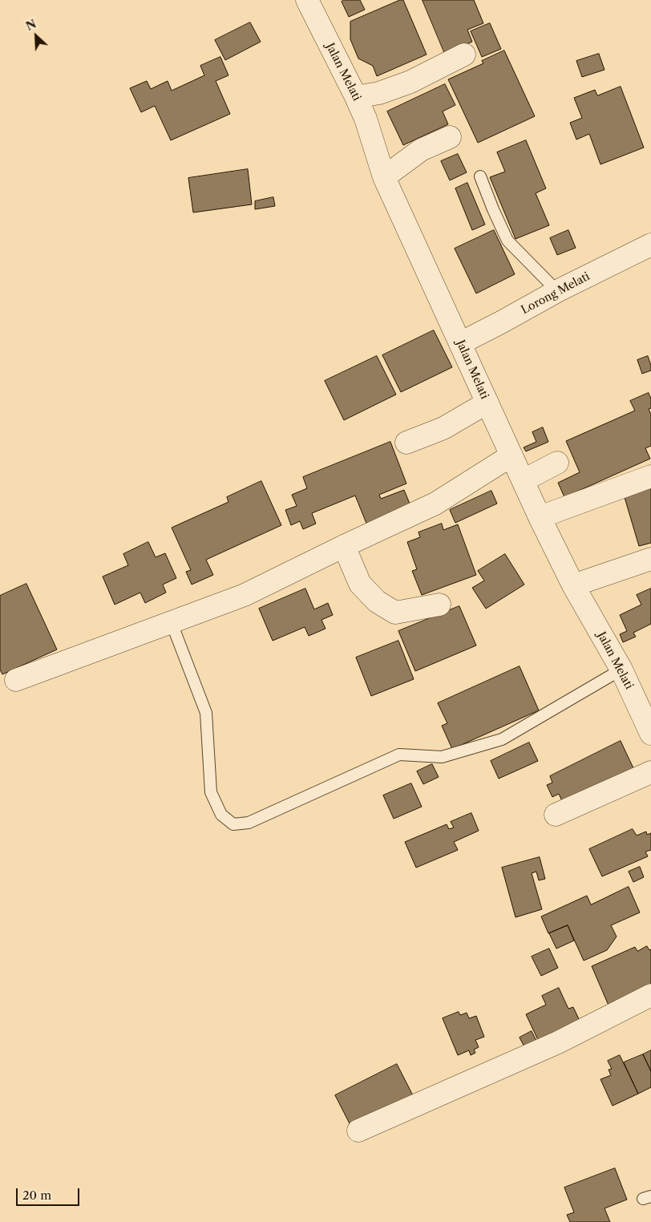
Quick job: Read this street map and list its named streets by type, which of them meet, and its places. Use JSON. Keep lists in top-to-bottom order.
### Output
{
  "streets": {
    "street": ["Jalan Melati", "Lorong Melati"]
  },
  "crossings": [
    ["Jalan Melati", "Lorong Melati"]
  ],
  "scale_bar": "20 m",
  "north": "top left"
}
